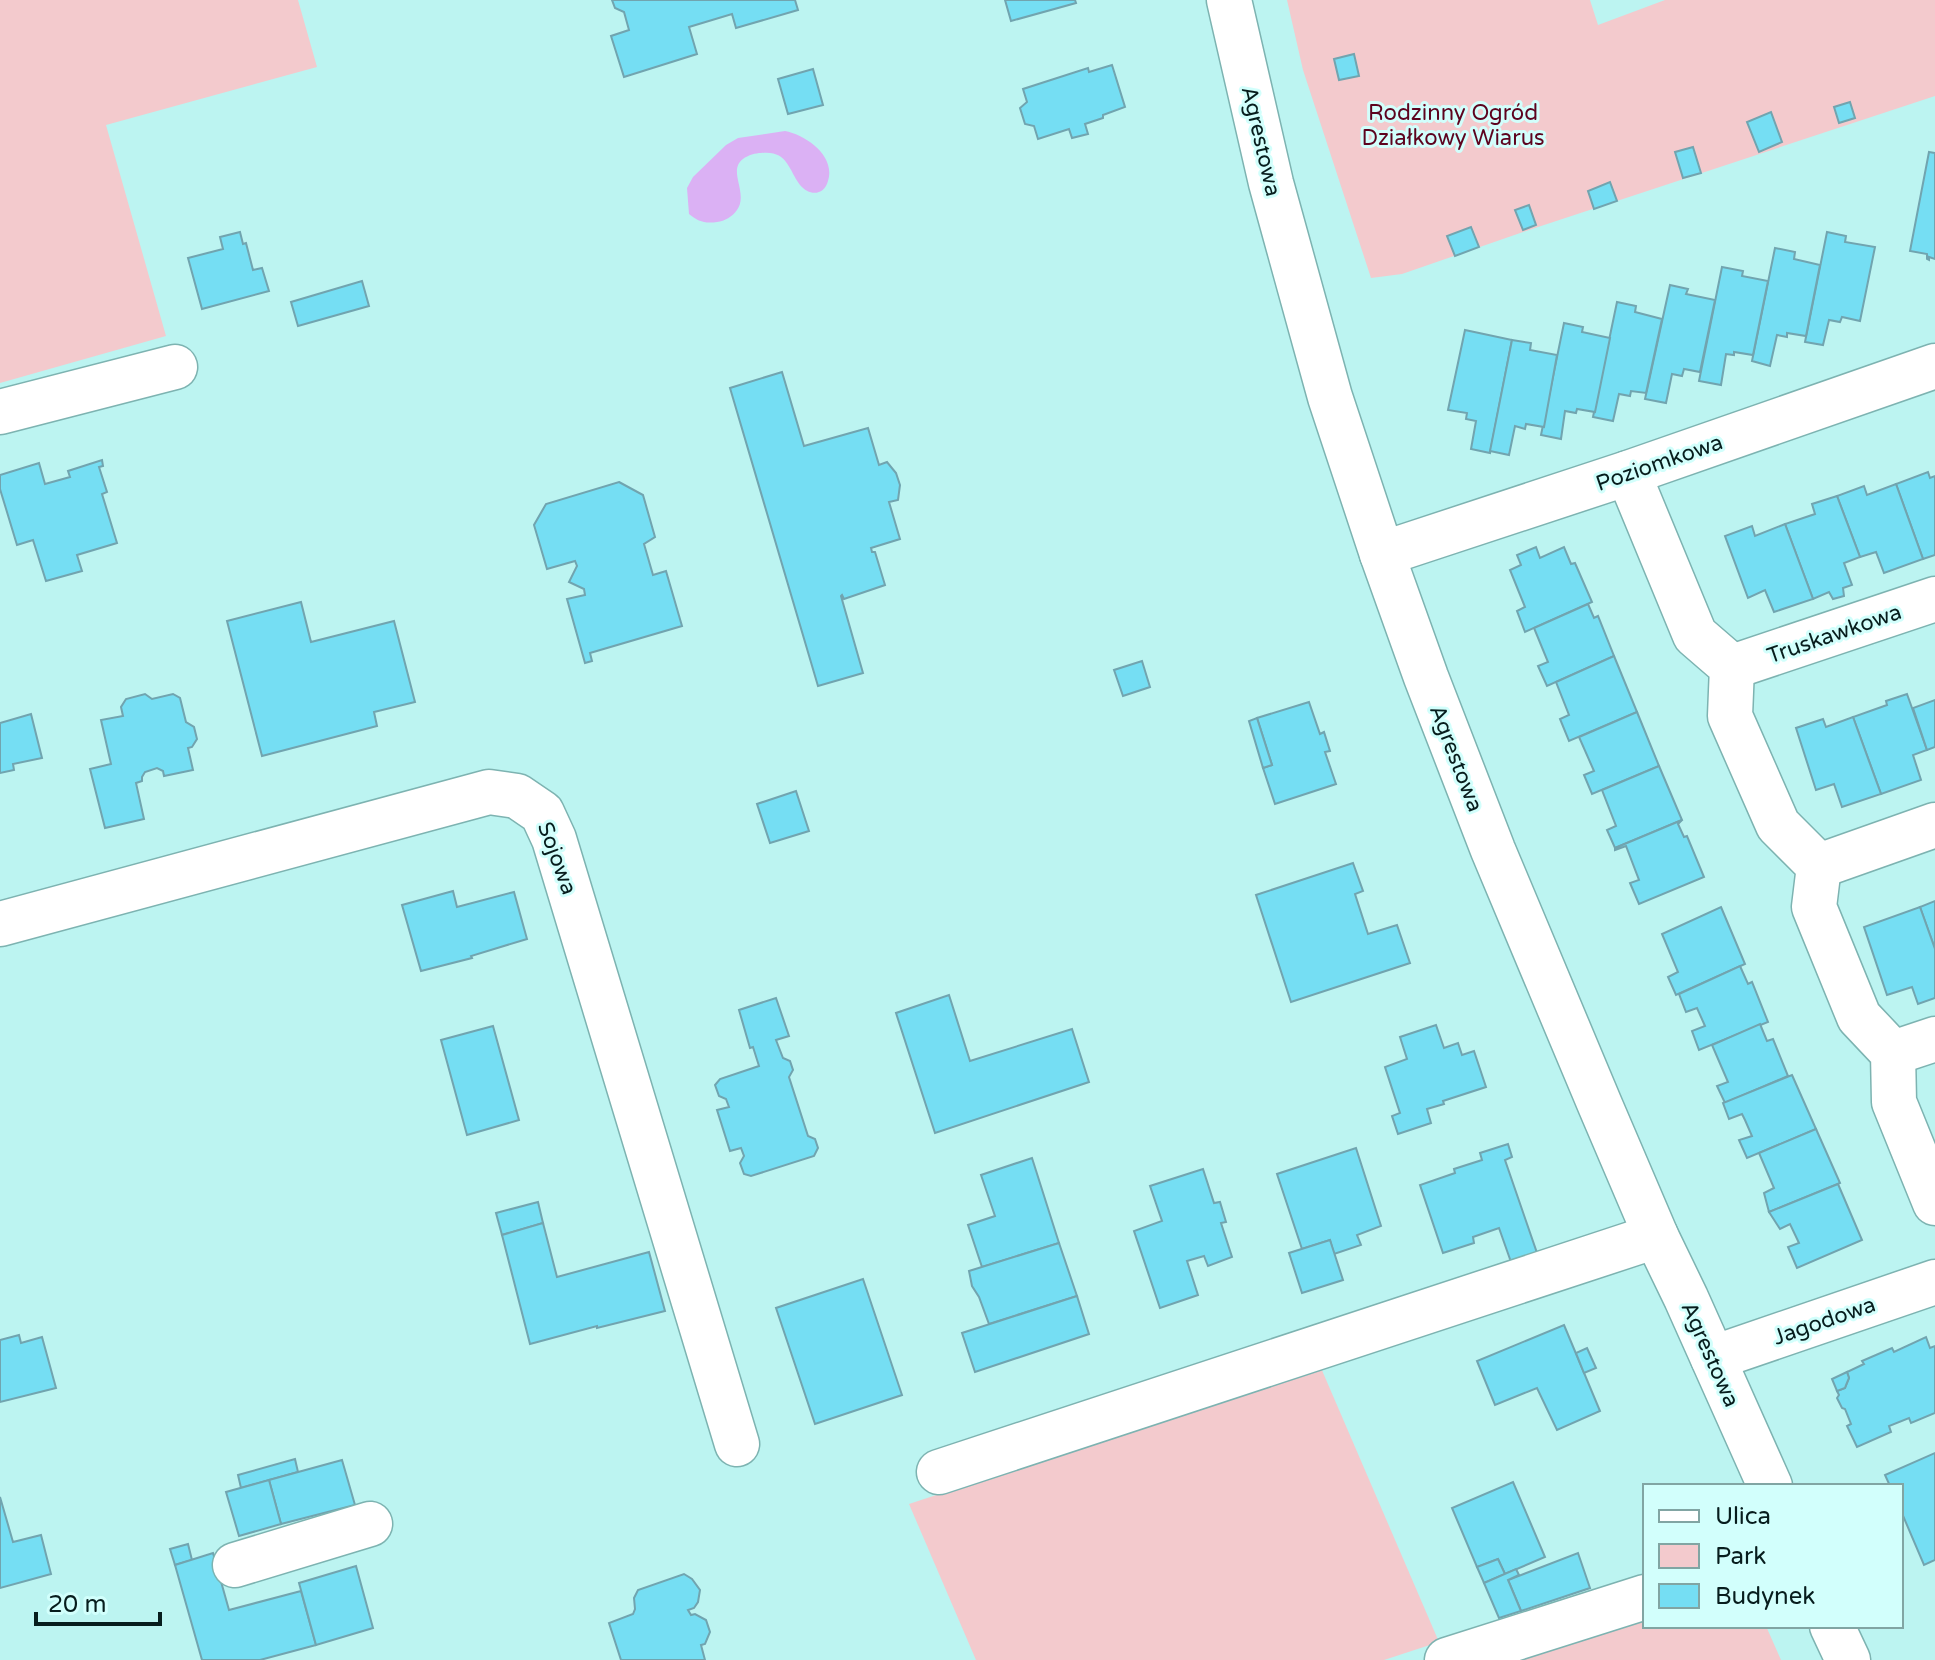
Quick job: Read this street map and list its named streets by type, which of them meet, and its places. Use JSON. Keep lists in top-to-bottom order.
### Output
{
  "streets": {
    "street": [
      "Agrestowa",
      "Poziomkowa",
      "Truskawkowa",
      "Sojowa",
      "Jagodowa"
    ]
  },
  "crossings": [
    ["Agrestowa", "Poziomkowa"],
    ["Agrestowa", "Jagodowa"]
  ],
  "parks": ["Rodzinny Ogród Działkowy Wiarus"],
  "legend": ["Ulica", "Park", "Budynek"],
  "scale_bar": "20 m"
}
